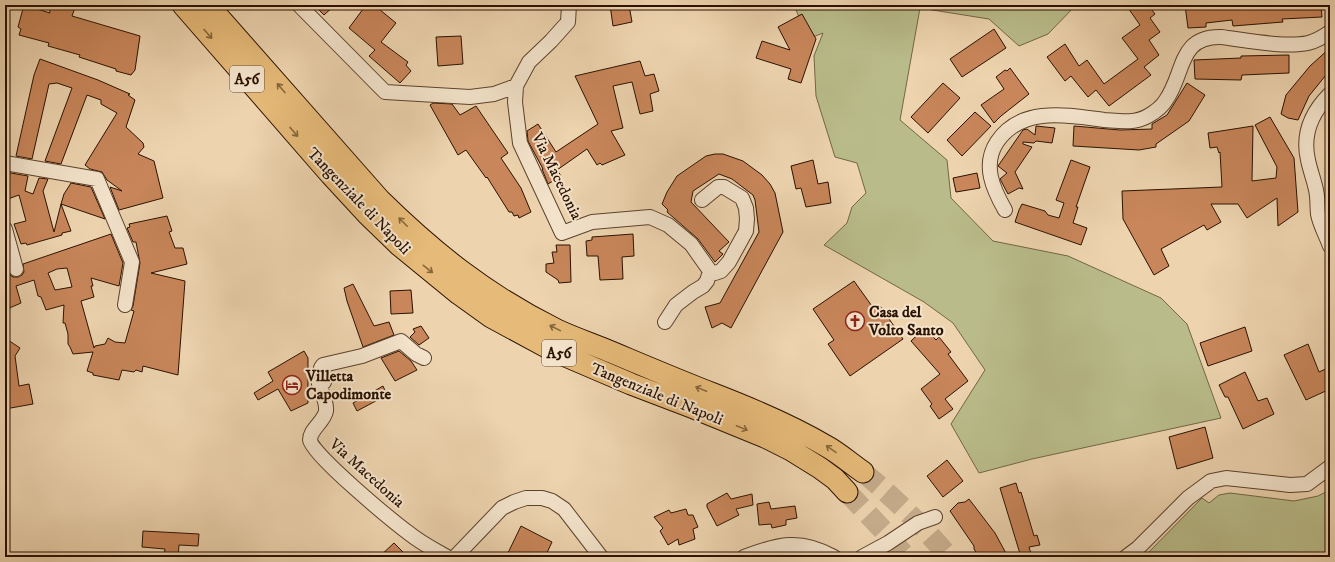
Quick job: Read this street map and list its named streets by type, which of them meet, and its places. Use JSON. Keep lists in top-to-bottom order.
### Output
{
  "streets": {
    "highway": ["A56", "Tangenziale di Napoli"],
    "street": ["Via Macedonia"]
  },
  "places": {
    "church": ["Casa del Volto Santo"],
    "hotel": ["Villetta Capodimonte"]
  }
}
